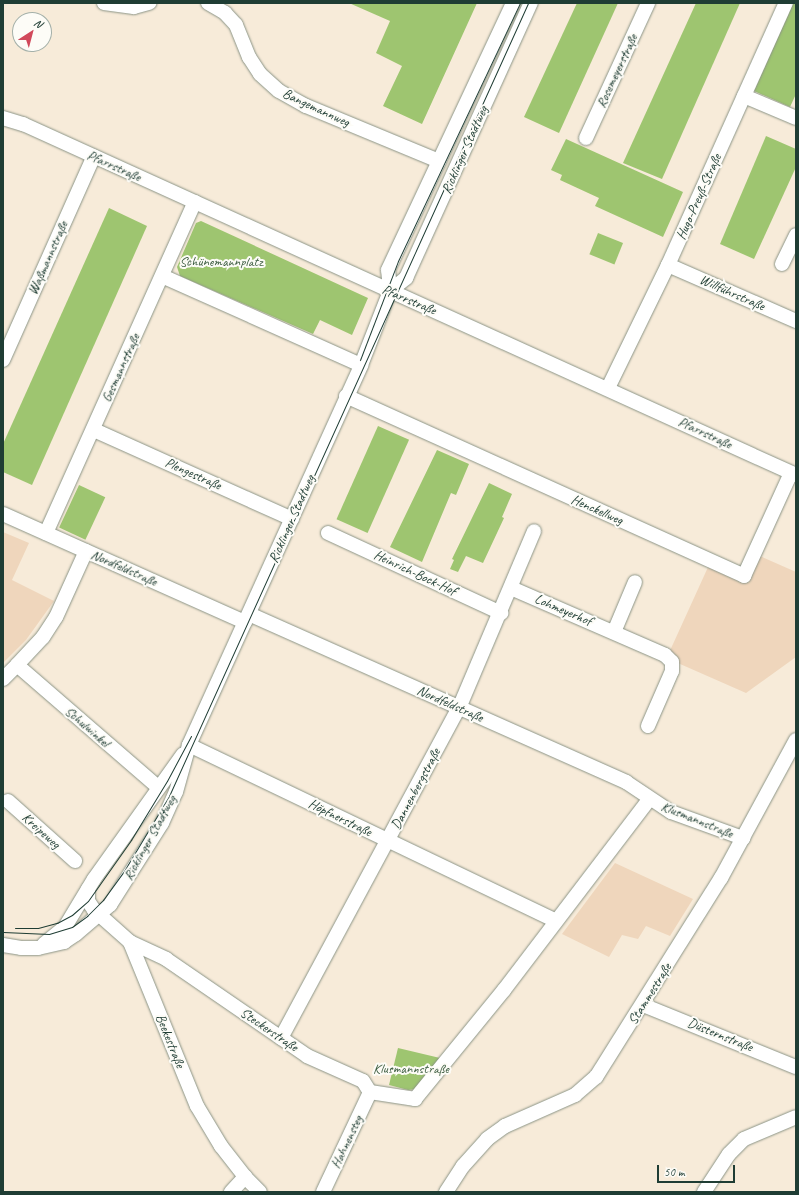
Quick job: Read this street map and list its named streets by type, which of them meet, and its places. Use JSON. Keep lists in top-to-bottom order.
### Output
{
  "streets": {
    "street": [
      "Rosemeyerstraße",
      "Bangemannweg",
      "Ricklinger Stadtweg",
      "Pfarrstraße",
      "Hugo-Preuß-Straße",
      "Waßmannstraße",
      "Willführstraße",
      "Gesmannstraße",
      "Plengestraße",
      "Henckellweg",
      "Nordfeldstraße",
      "Heinrich-Bock-Hof",
      "Lohmeyerhof",
      "Schulwinkel",
      "Dannenbergstraße",
      "Höpfnerstraße",
      "Klusmannstraße",
      "Kreipeweg",
      "Stammestraße",
      "Steckerstraße",
      "Düsternstraße",
      "Beekestraße",
      "Hahnensteg"
    ]
  },
  "crossings": [
    ["Bangemannweg", "Ricklinger Stadtweg"],
    ["Ricklinger Stadtweg", "Pfarrstraße"],
    ["Ricklinger Stadtweg", "Plengestraße"],
    ["Ricklinger Stadtweg", "Henckellweg"],
    ["Ricklinger Stadtweg", "Nordfeldstraße"],
    ["Ricklinger Stadtweg", "Schulwinkel"],
    ["Ricklinger Stadtweg", "Höpfnerstraße"],
    ["Ricklinger Stadtweg", "Beekestraße"],
    ["Pfarrstraße", "Hugo-Preuß-Straße"],
    ["Pfarrstraße", "Waßmannstraße"],
    ["Pfarrstraße", "Gesmannstraße"],
    ["Pfarrstraße", "Henckellweg"],
    ["Hugo-Preuß-Straße", "Willführstraße"],
    ["Gesmannstraße", "Plengestraße"],
    ["Gesmannstraße", "Nordfeldstraße"],
    ["Nordfeldstraße", "Dannenbergstraße"],
    ["Nordfeldstraße", "Klusmannstraße"],
    ["Heinrich-Bock-Hof", "Dannenbergstraße"],
    ["Lohmeyerhof", "Dannenbergstraße"],
    ["Dannenbergstraße", "Höpfnerstraße"],
    ["Dannenbergstraße", "Steckerstraße"],
    ["Höpfnerstraße", "Klusmannstraße"],
    ["Klusmannstraße", "Stammestraße"],
    ["Klusmannstraße", "Steckerstraße"],
    ["Klusmannstraße", "Hahnensteg"],
    ["Stammestraße", "Düsternstraße"],
    ["Steckerstraße", "Beekestraße"],
    ["Steckerstraße", "Hahnensteg"]
  ],
  "parks": ["Schünemannplatz", "Klusmannstraße"],
  "scale_bar": "50 m",
  "north": "top right"
}
